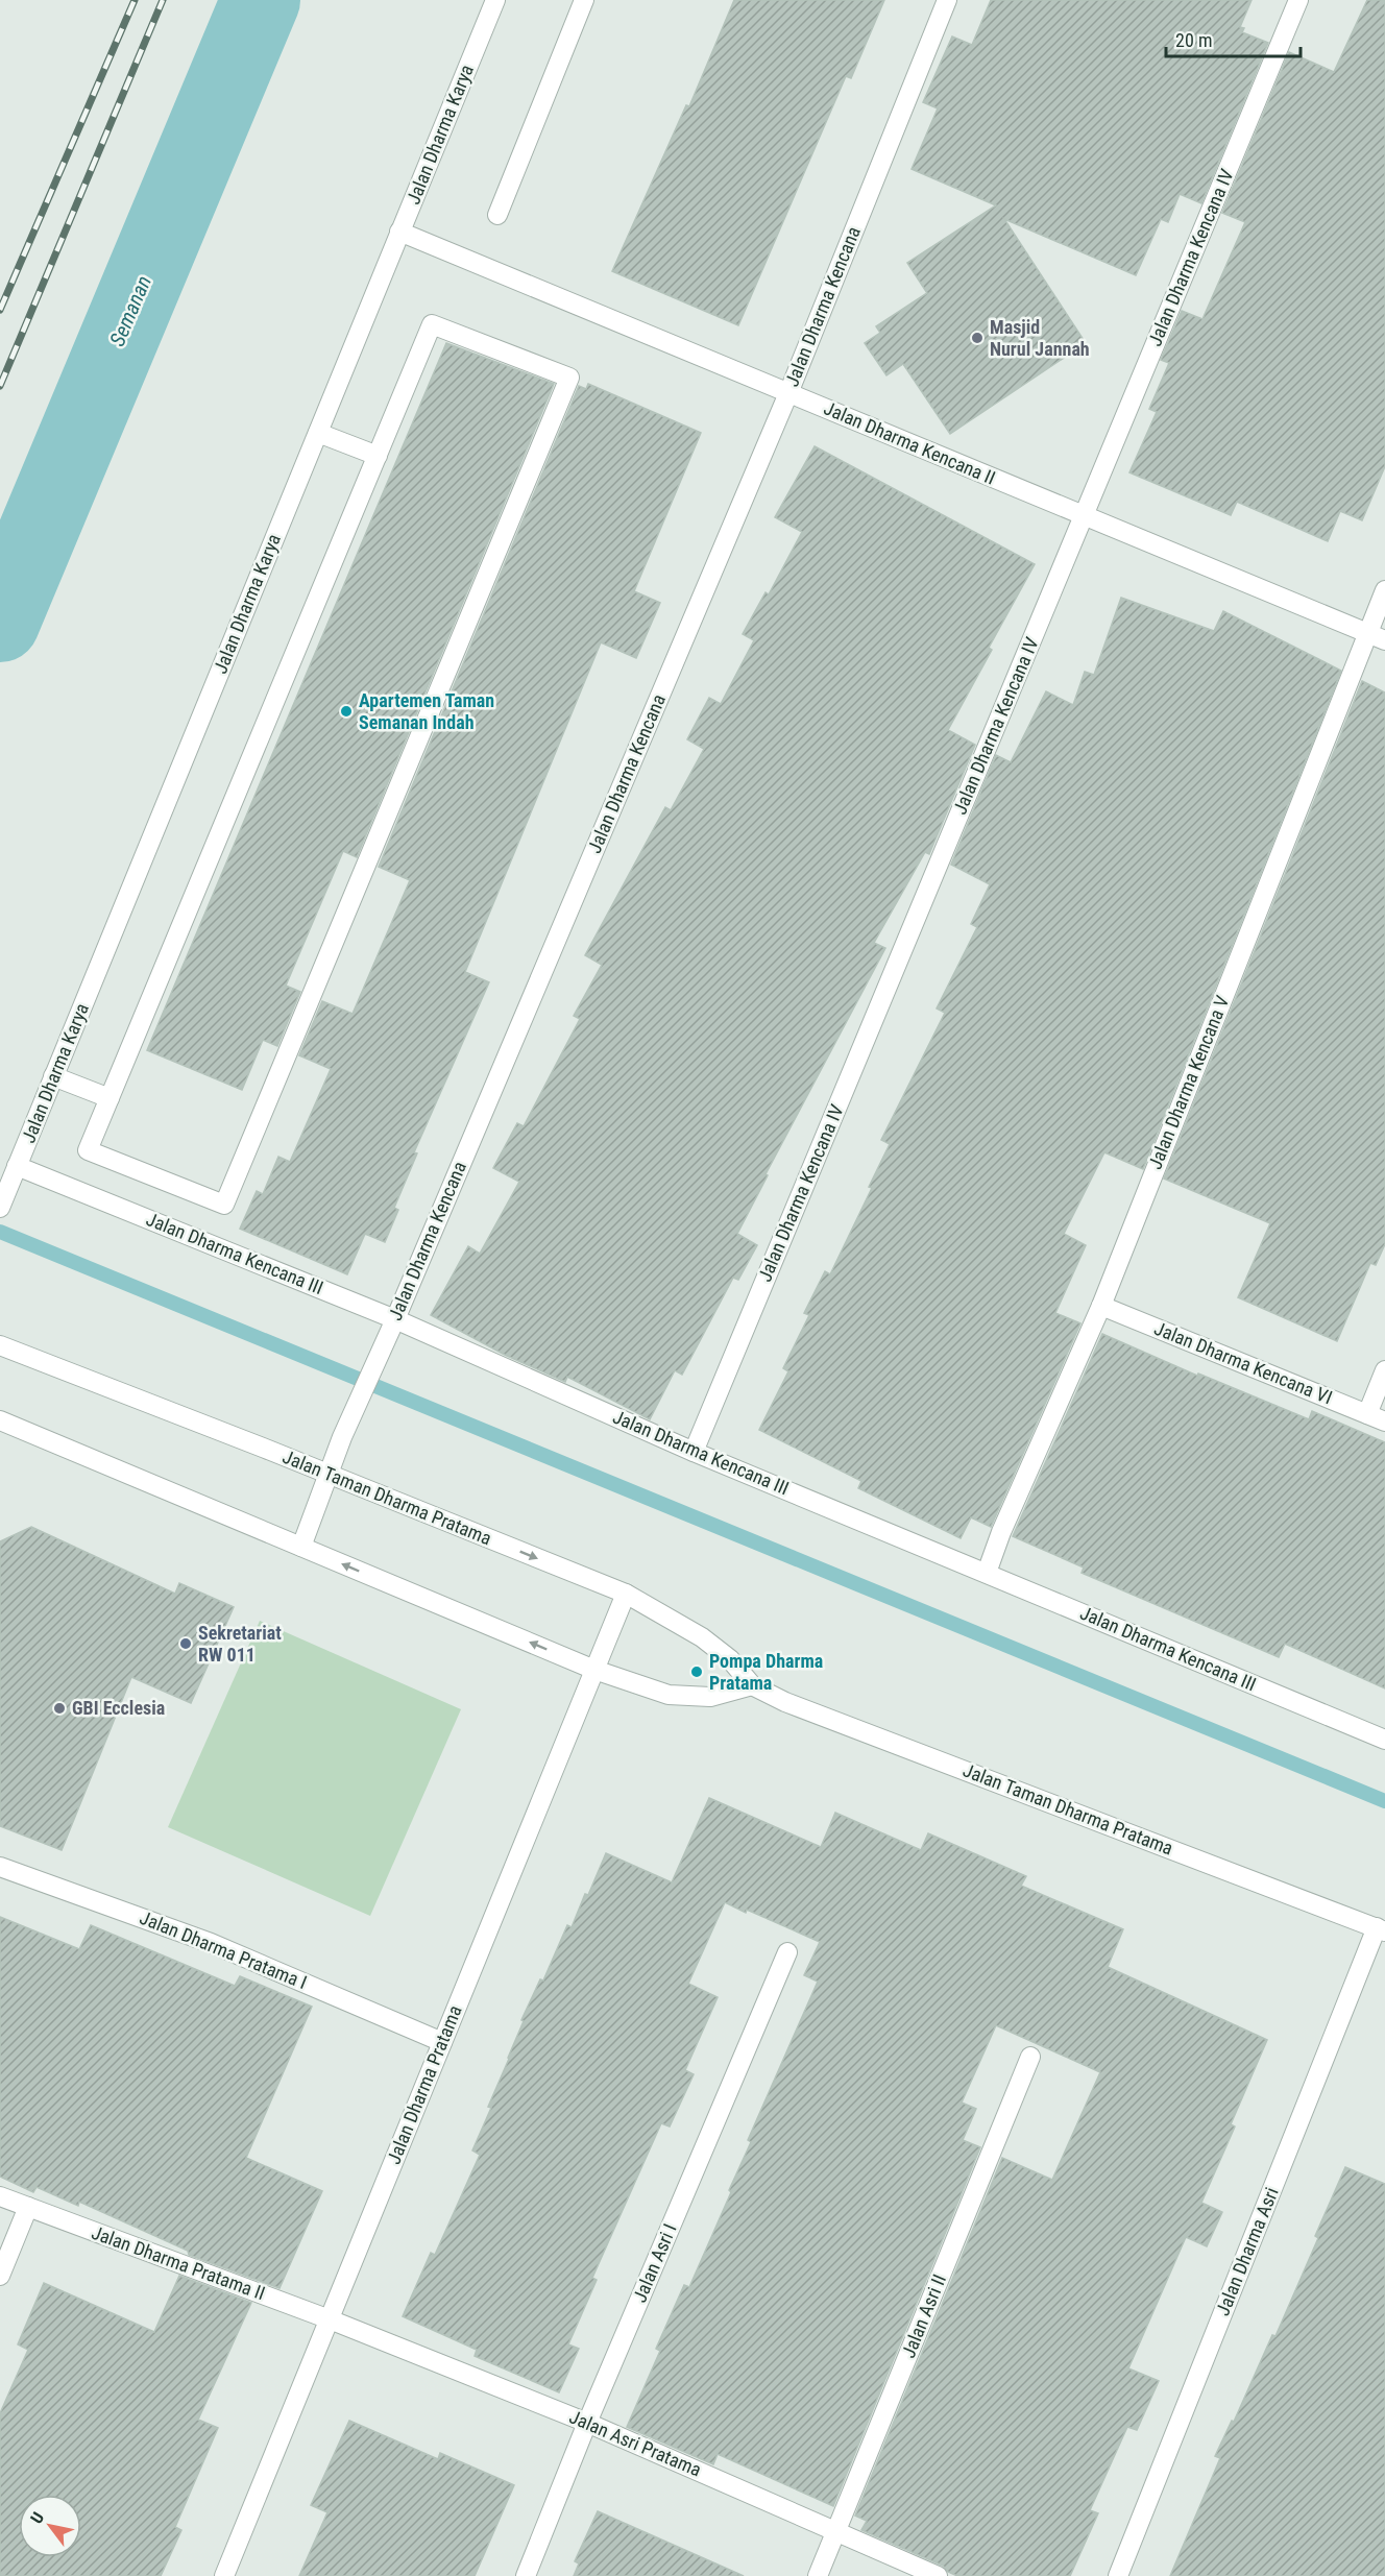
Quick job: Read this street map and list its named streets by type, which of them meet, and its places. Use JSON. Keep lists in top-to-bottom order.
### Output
{
  "streets": {
    "street": [
      "Jalan Dharma Karya",
      "Jalan Dharma Kencana IV",
      "Jalan Dharma Kencana",
      "Jalan Dharma Kencana II",
      "Jalan Dharma Kencana V",
      "Jalan Dharma Kencana III",
      "Jalan Dharma Kencana VI",
      "Jalan Taman Dharma Pratama",
      "Jalan Dharma Pratama I",
      "Jalan Dharma Pratama",
      "Jalan Dharma Asri",
      "Jalan Dharma Pratama II",
      "Jalan Asri I",
      "Jalan Asri II",
      "Jalan Asri Pratama"
    ]
  },
  "crossings": [
    ["Jalan Dharma Karya", "Jalan Dharma Kencana II"],
    ["Jalan Dharma Karya", "Jalan Dharma Kencana III"],
    ["Jalan Dharma Kencana IV", "Jalan Dharma Kencana II"],
    ["Jalan Dharma Kencana IV", "Jalan Dharma Kencana III"],
    ["Jalan Dharma Kencana", "Jalan Dharma Kencana II"],
    ["Jalan Dharma Kencana", "Jalan Dharma Kencana III"],
    ["Jalan Dharma Kencana", "Jalan Taman Dharma Pratama"],
    ["Jalan Dharma Kencana II", "Jalan Dharma Kencana V"],
    ["Jalan Dharma Kencana V", "Jalan Dharma Kencana III"],
    ["Jalan Dharma Kencana V", "Jalan Dharma Kencana VI"],
    ["Jalan Taman Dharma Pratama", "Jalan Dharma Pratama"],
    ["Jalan Taman Dharma Pratama", "Jalan Dharma Asri"],
    ["Jalan Dharma Pratama I", "Jalan Dharma Pratama"],
    ["Jalan Dharma Pratama", "Jalan Dharma Pratama II"],
    ["Jalan Dharma Pratama", "Jalan Asri Pratama"],
    ["Jalan Dharma Pratama II", "Jalan Asri Pratama"],
    ["Jalan Asri I", "Jalan Asri Pratama"],
    ["Jalan Asri II", "Jalan Asri Pratama"]
  ],
  "water": ["Semanan"],
  "places": [
    "Masjid Nurul Jannah",
    "Apartemen Taman Semanan Indah",
    "Sekretariat RW 011",
    "Pompa Dharma Pratama",
    "GBI Ecclesia"
  ],
  "scale_bar": "20 m",
  "north": "top left"
}
